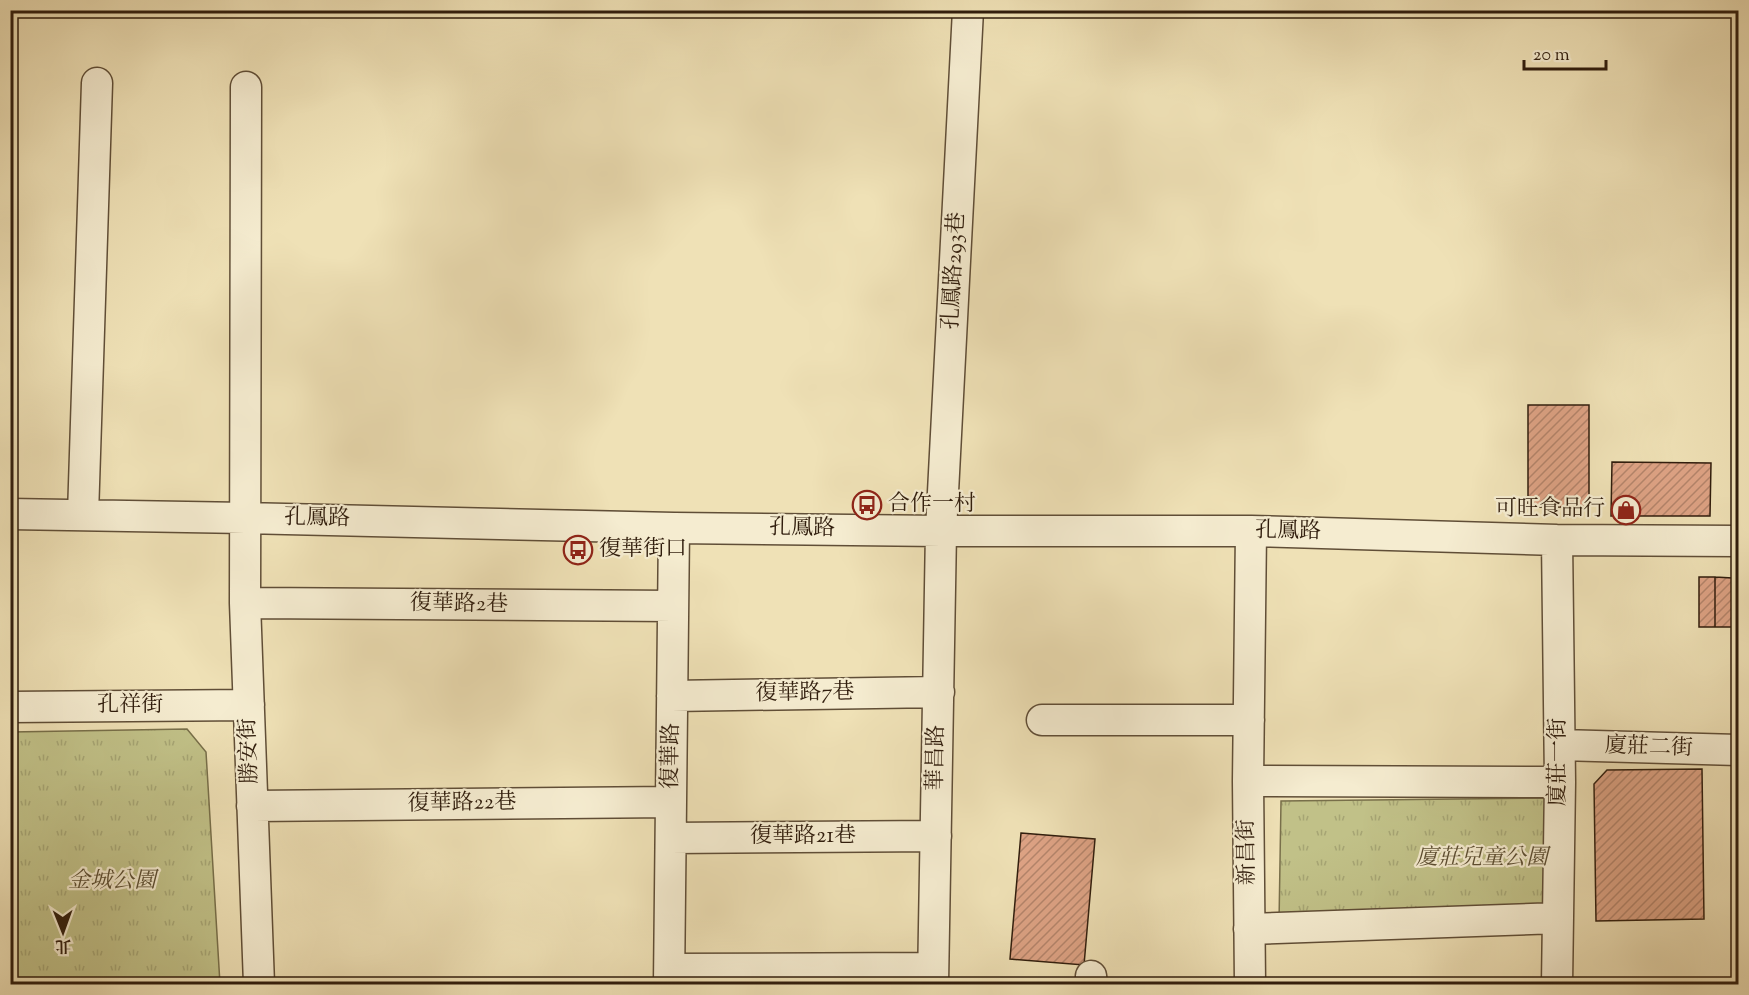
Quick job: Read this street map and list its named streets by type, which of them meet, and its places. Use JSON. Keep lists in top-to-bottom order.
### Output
{
  "streets": {
    "street": [
      "孔鳳路293巷",
      "孔鳳路",
      "復華路2巷",
      "復華路7巷",
      "孔祥街",
      "廈莊二街",
      "勝安街",
      "復華路",
      "華昌路",
      "廈莊一街",
      "復華路22巷",
      "復華路21巷",
      "新昌街"
    ]
  },
  "crossings": [
    ["孔鳳路293巷", "孔鳳路"],
    ["孔鳳路293巷", "華昌路"],
    ["孔鳳路", "勝安街"],
    ["孔鳳路", "復華路"],
    ["孔鳳路", "華昌路"],
    ["孔鳳路", "廈莊一街"],
    ["孔鳳路", "新昌街"],
    ["復華路2巷", "勝安街"],
    ["復華路2巷", "復華路"],
    ["復華路7巷", "復華路"],
    ["復華路7巷", "華昌路"],
    ["孔祥街", "勝安街"],
    ["廈莊二街", "廈莊一街"],
    ["勝安街", "復華路22巷"],
    ["復華路", "復華路22巷"],
    ["復華路", "復華路21巷"],
    ["華昌路", "復華路21巷"]
  ],
  "parks": ["廈莊兒童公園", "金城公園"],
  "places": {
    "bus stop": ["合作一村", "復華街口"],
    "shop": ["可旺食品行"]
  },
  "scale_bar": "20 m",
  "north": "bottom"
}
